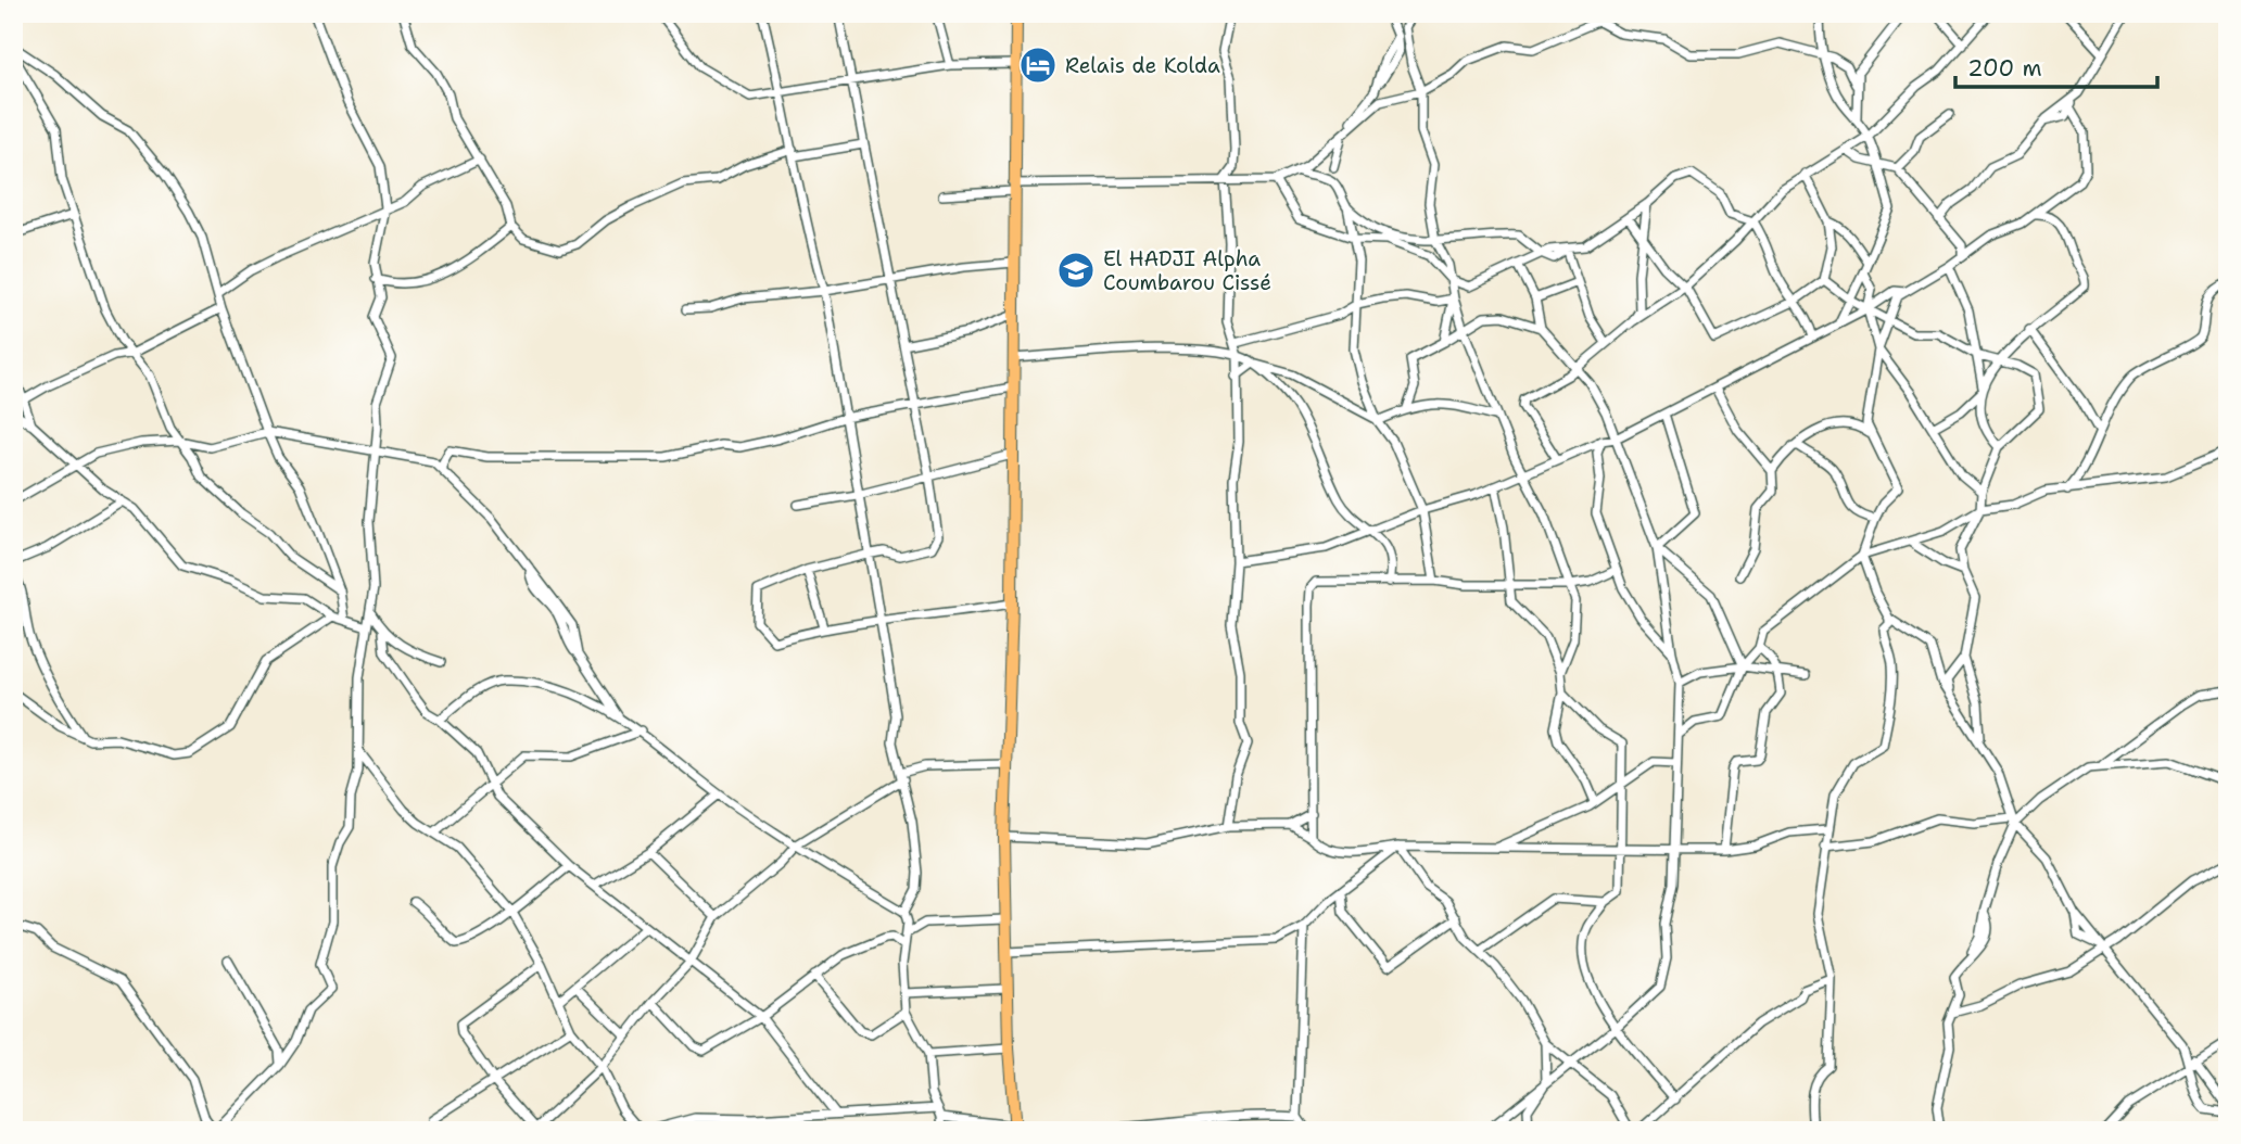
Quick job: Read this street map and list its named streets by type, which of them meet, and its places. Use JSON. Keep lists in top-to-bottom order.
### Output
{
  "places": {
    "hotel": ["Relais de Kolda"],
    "school or university": ["El HADJI Alpha Coumbarou Cissé"]
  },
  "scale_bar": "200 m"
}
